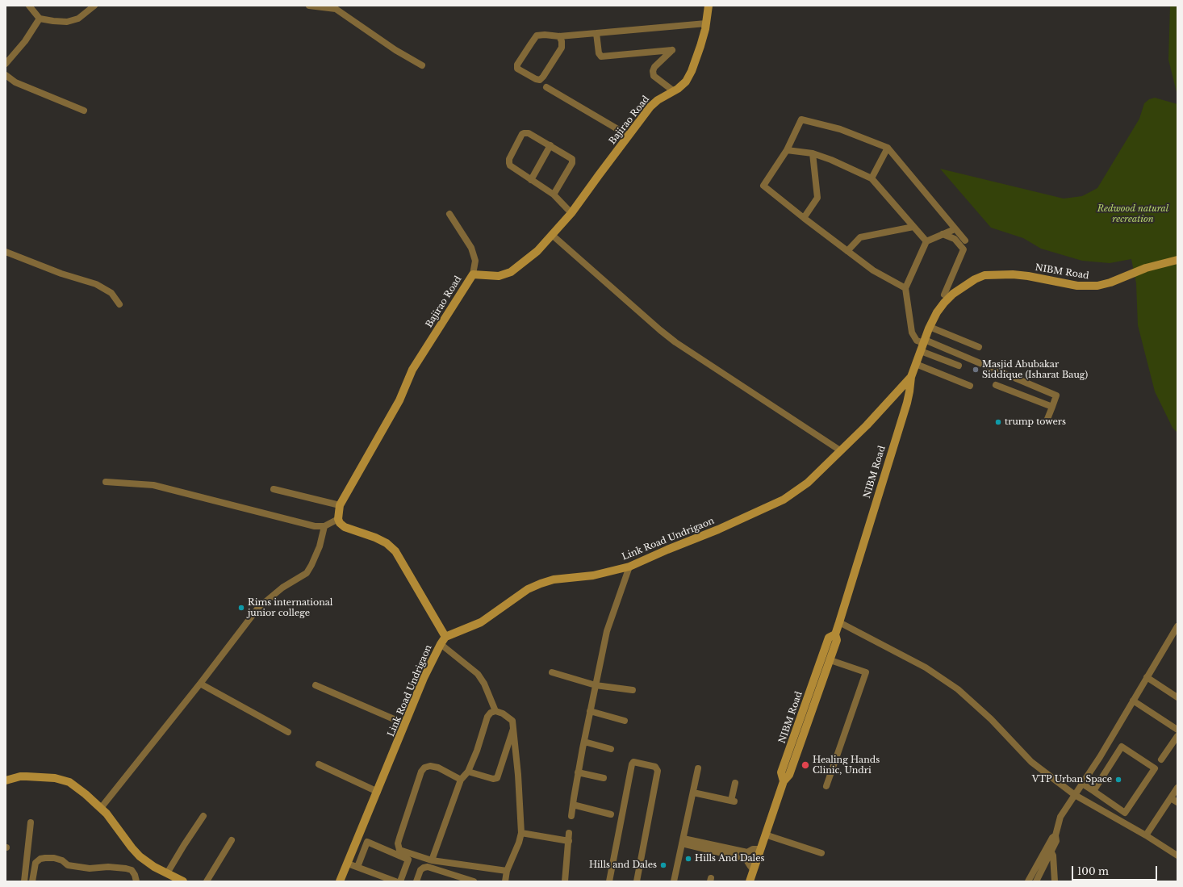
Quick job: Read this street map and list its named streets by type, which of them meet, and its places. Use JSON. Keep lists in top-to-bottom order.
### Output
{
  "streets": {
    "street": ["Bajirao Road", "NIBM Road", "Link Road Undrigaon"]
  },
  "crossings": [
    ["NIBM Road", "Link Road Undrigaon"]
  ],
  "parks": ["Redwood natural recreation"],
  "places": [
    "Masjid Abubakar Siddique (Isharat Baug)",
    "trump towers",
    "Rims international junior college",
    "Healing Hands Clinic, Undri",
    "VTP Urban Space",
    "Hills And Dales",
    "Hills and Dales"
  ],
  "scale_bar": "100 m"
}
